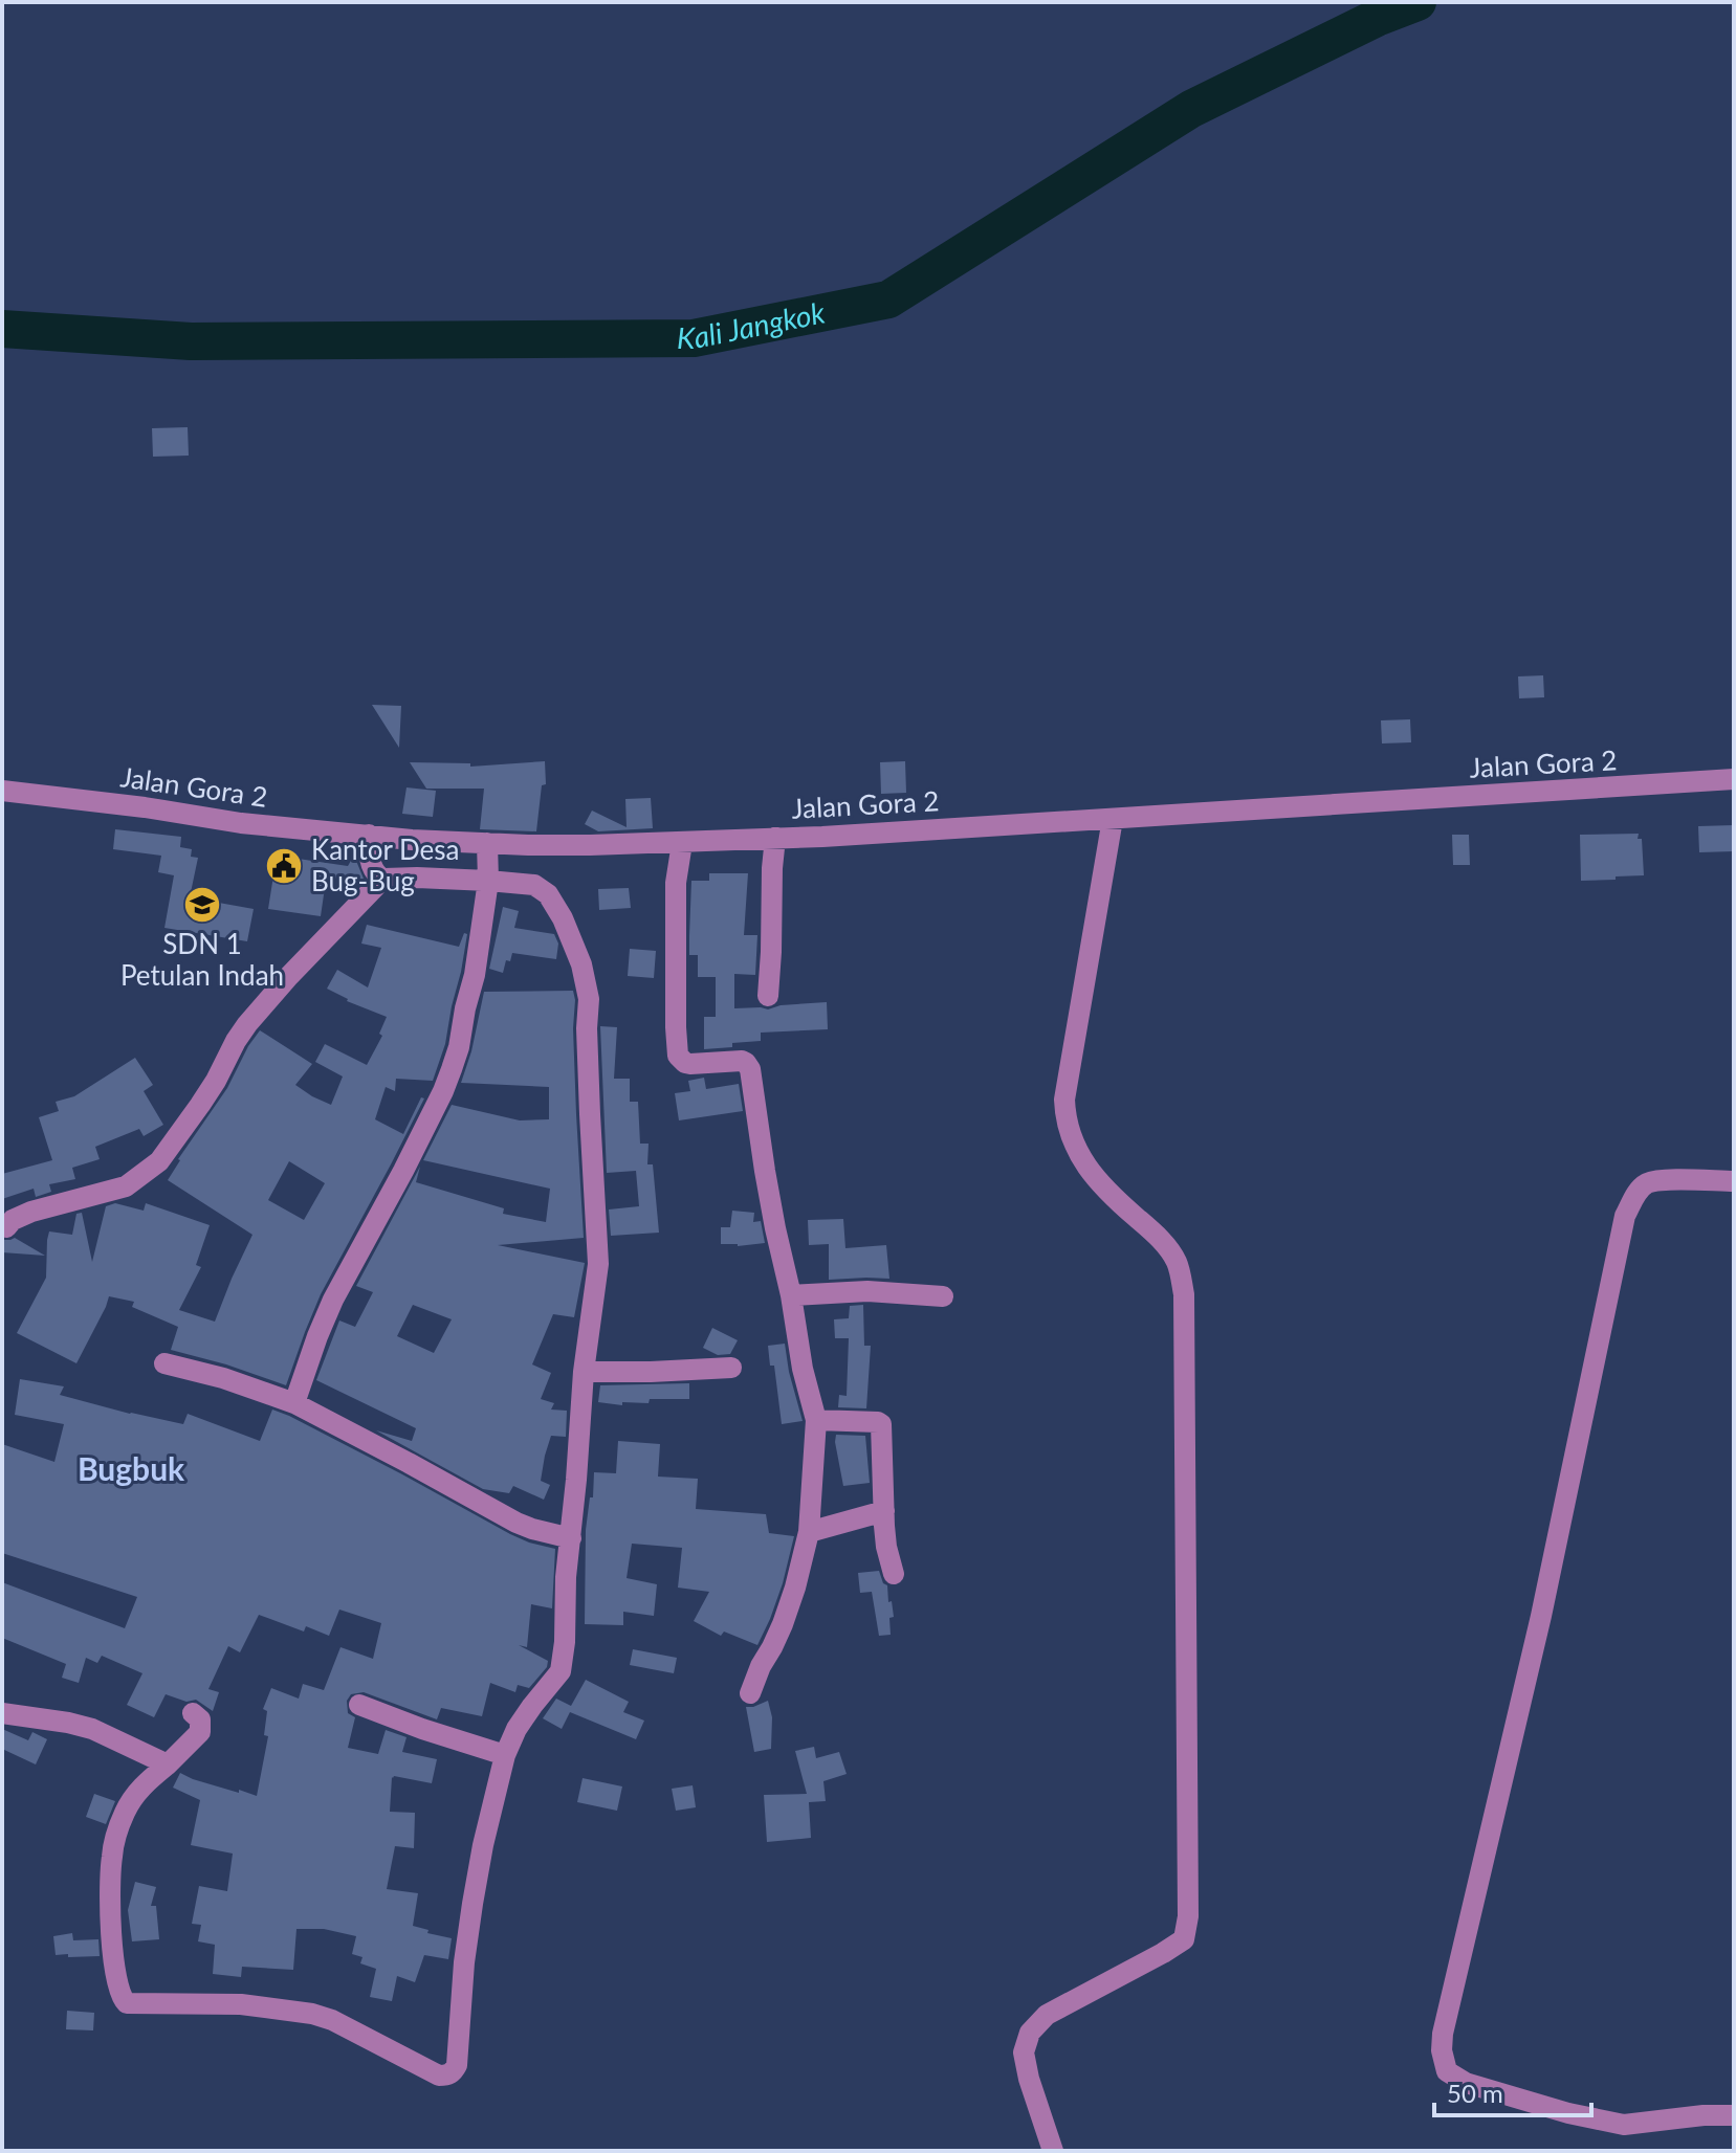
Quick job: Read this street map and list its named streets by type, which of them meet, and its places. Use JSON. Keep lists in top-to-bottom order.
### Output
{
  "streets": {
    "street": ["Jalan Gora 2"]
  },
  "districts": ["Bugbuk"],
  "water": ["Kali Jangkok"],
  "places": {
    "public building": ["Kantor Desa Bug-Bug"],
    "school or university": ["SDN 1 Petulan Indah"]
  },
  "scale_bar": "50 m"
}
